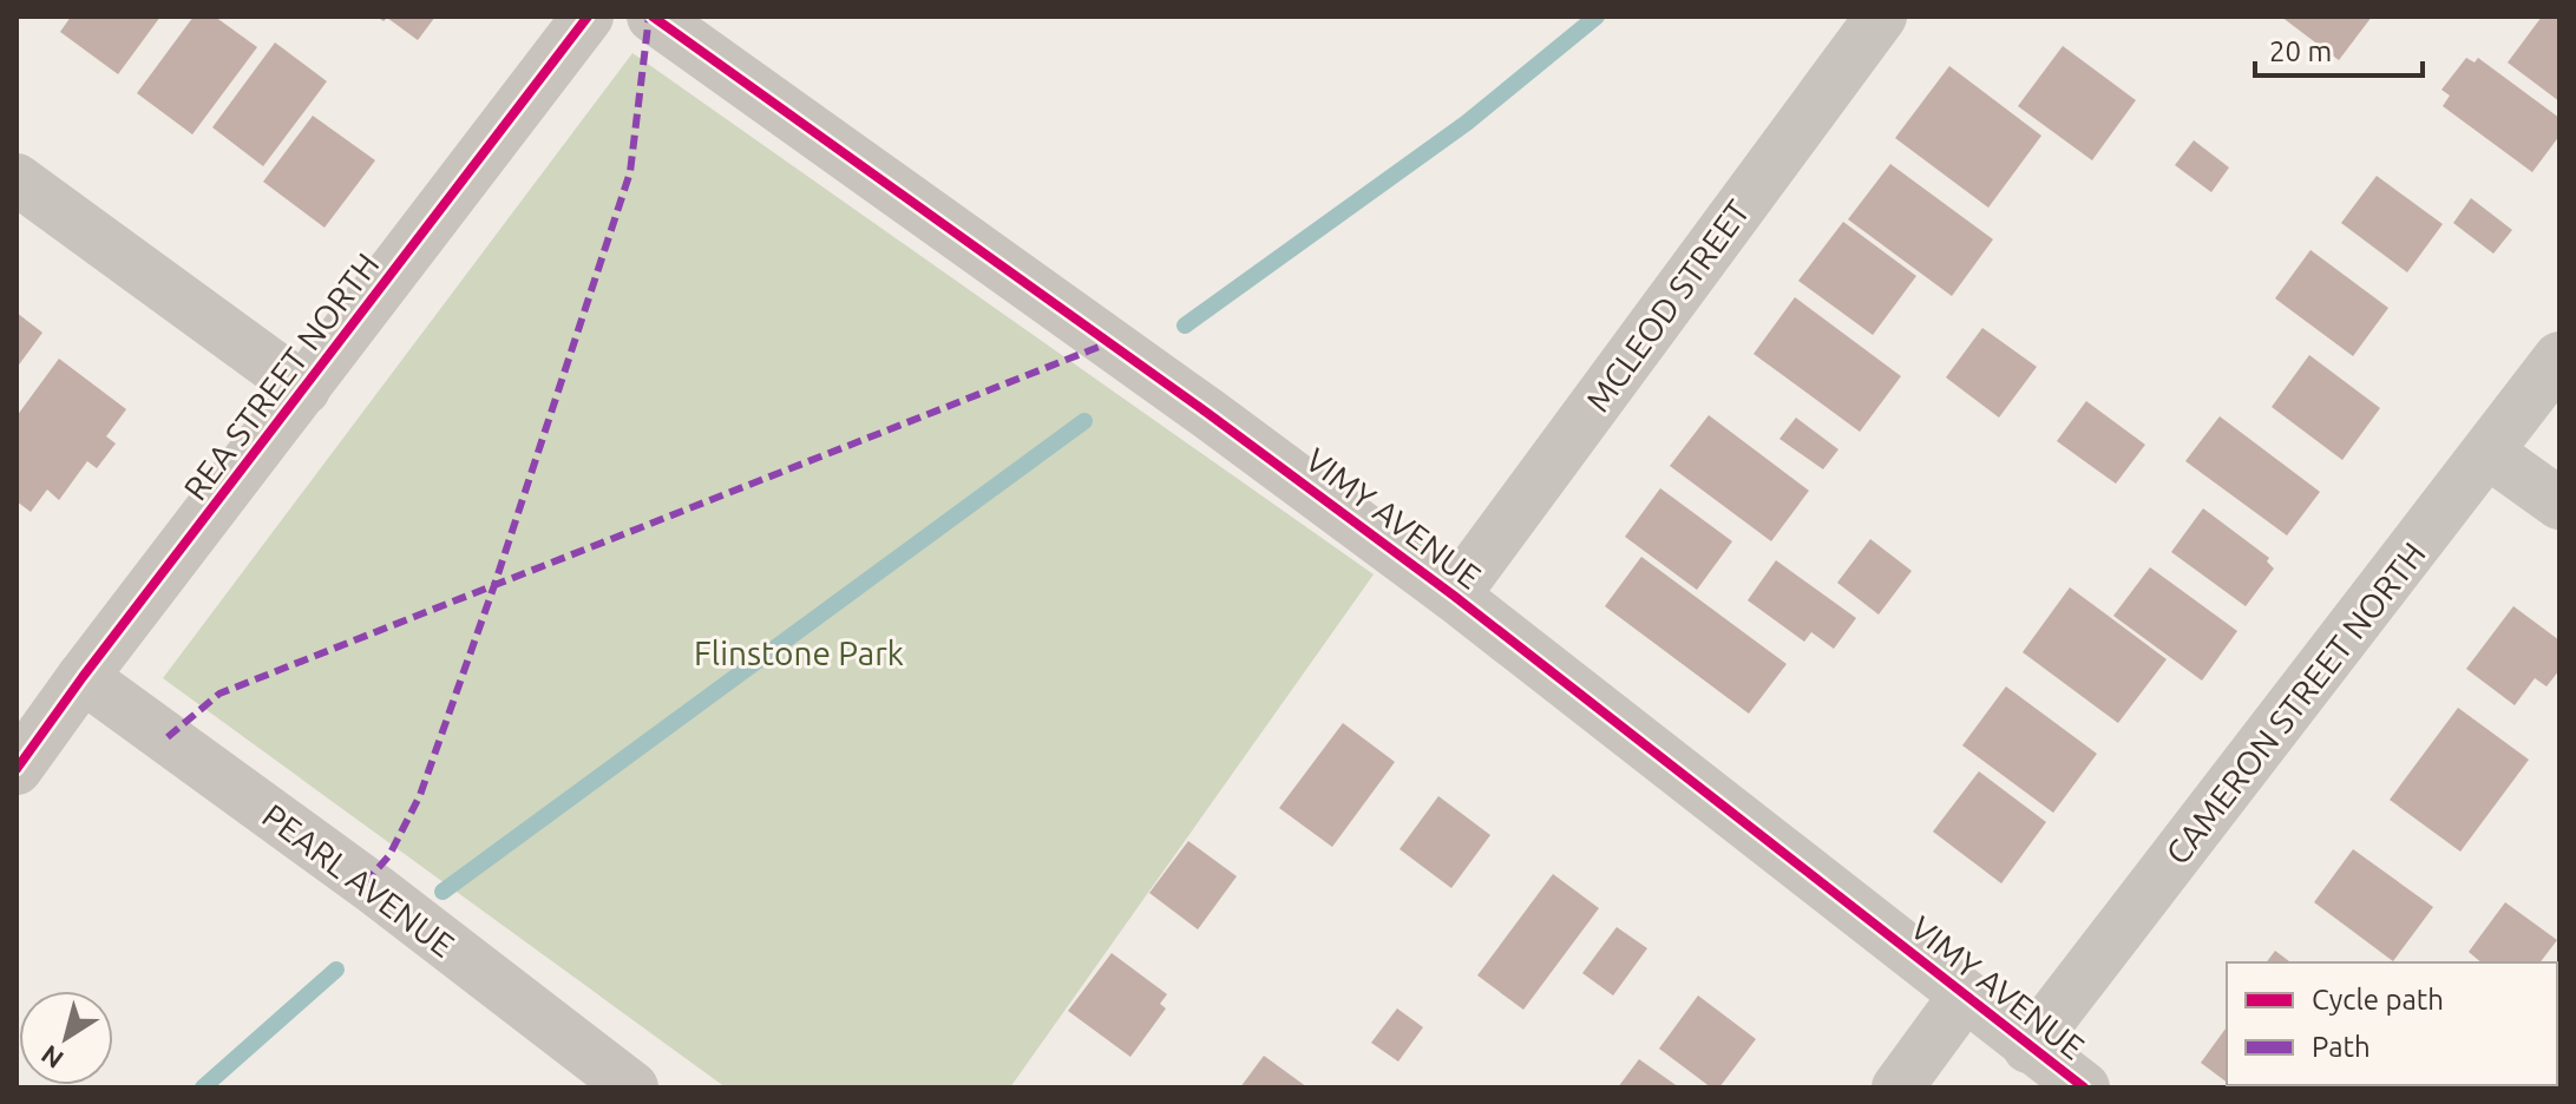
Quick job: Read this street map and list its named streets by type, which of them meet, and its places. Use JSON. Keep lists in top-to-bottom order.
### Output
{
  "streets": {
    "street": [
      "MCLEOD STREET",
      "REA STREET NORTH",
      "VIMY AVENUE",
      "CAMERON STREET NORTH",
      "PEARL AVENUE"
    ]
  },
  "crossings": [
    ["MCLEOD STREET", "VIMY AVENUE"],
    ["REA STREET NORTH", "PEARL AVENUE"],
    ["VIMY AVENUE", "CAMERON STREET NORTH"]
  ],
  "parks": ["Flinstone Park"],
  "legend": ["Cycle path", "Path"],
  "scale_bar": "20 m",
  "north": "bottom left"
}
